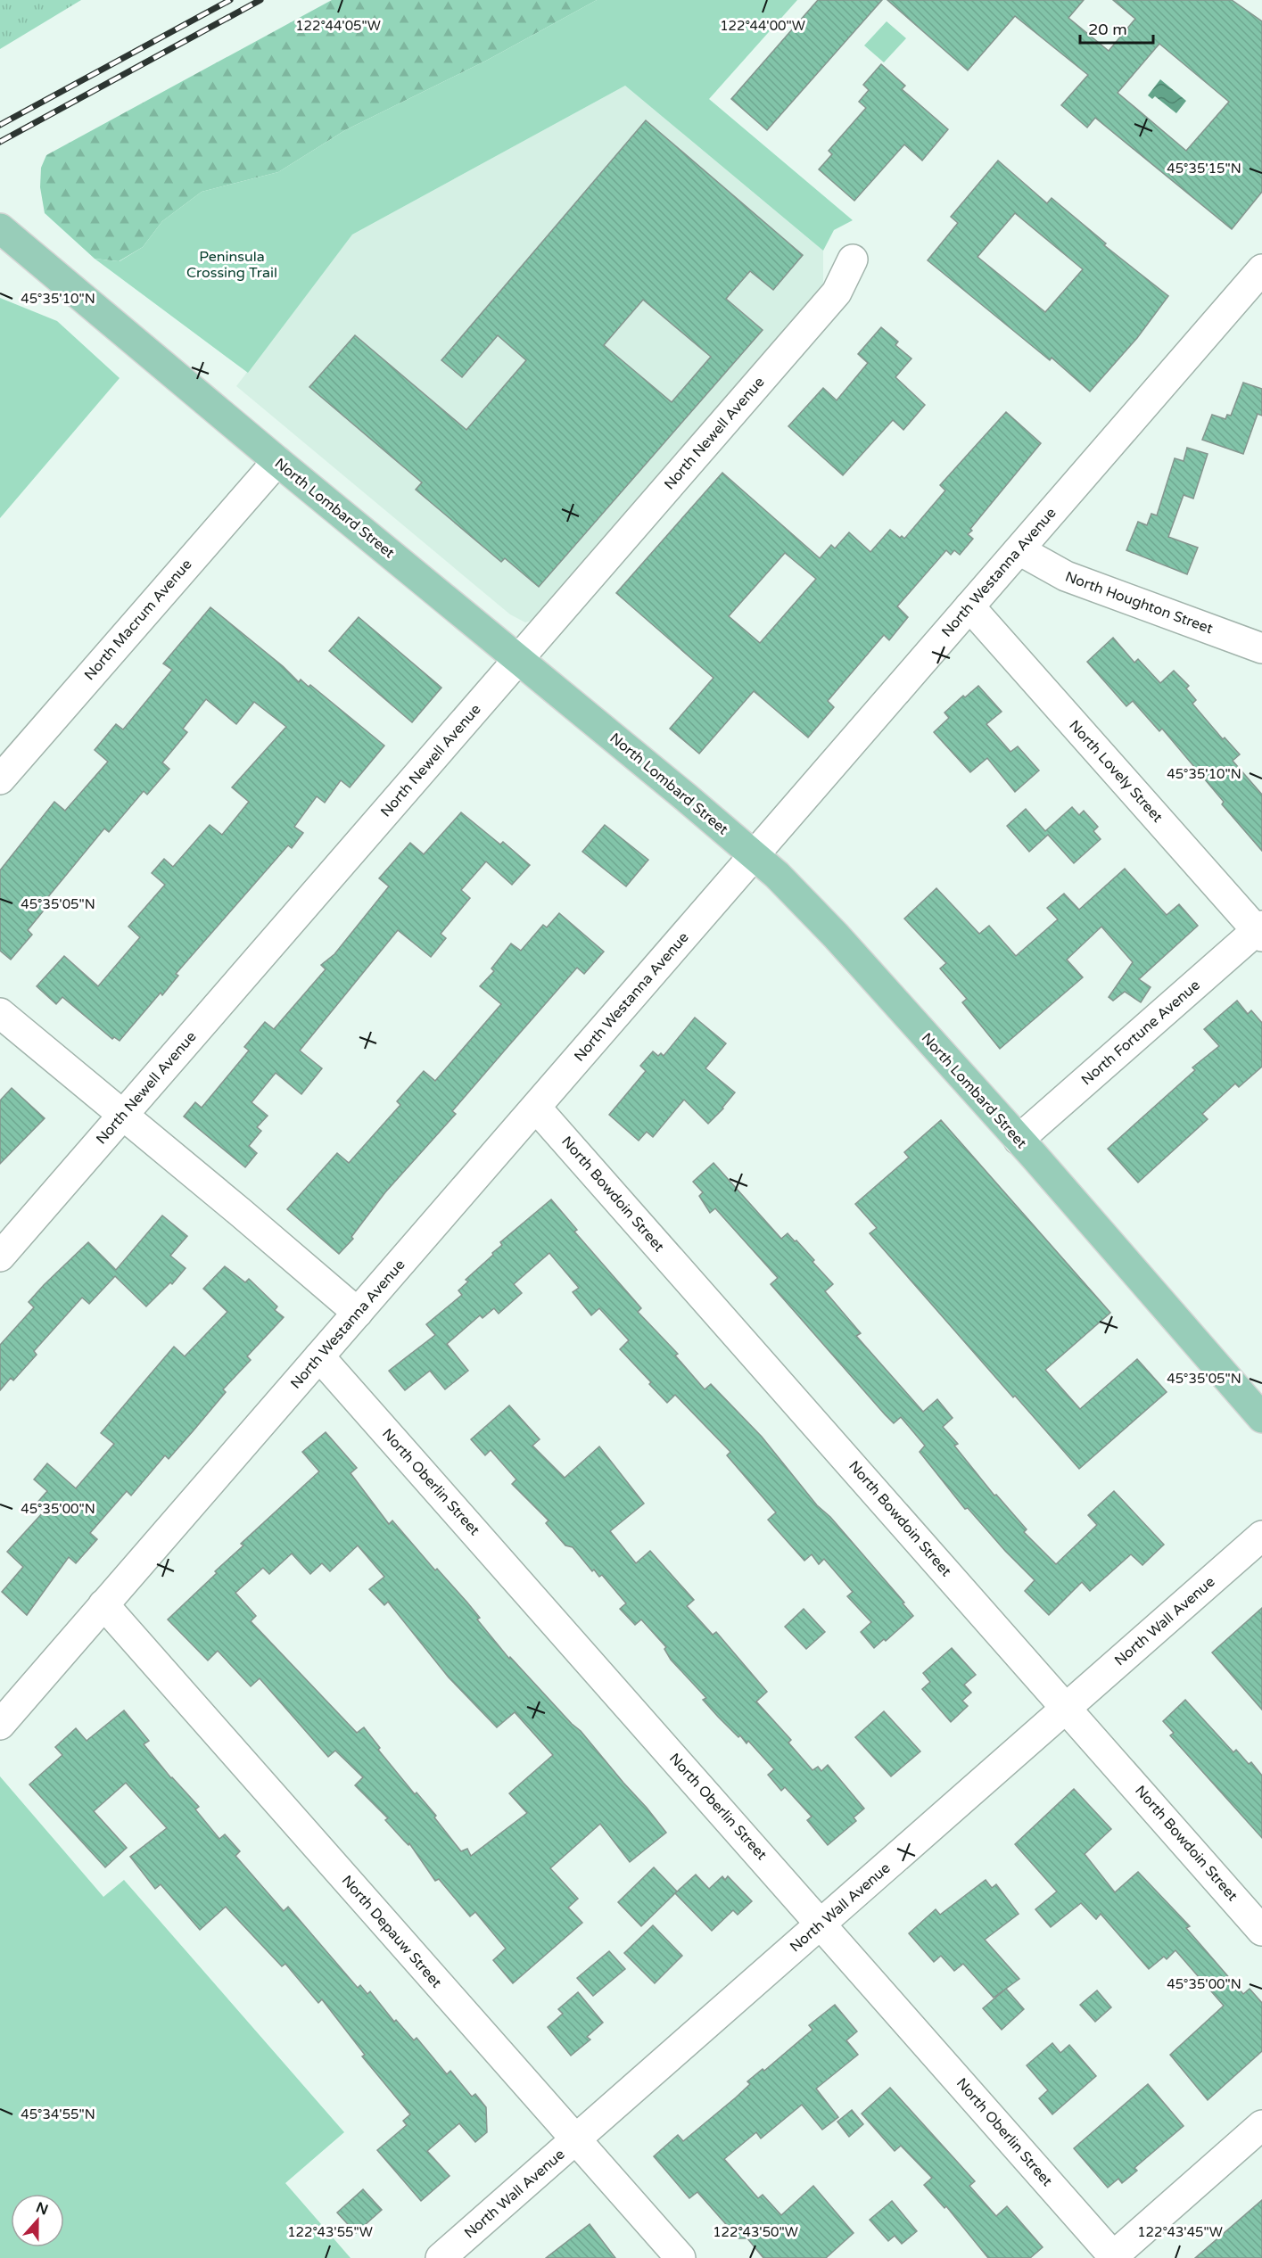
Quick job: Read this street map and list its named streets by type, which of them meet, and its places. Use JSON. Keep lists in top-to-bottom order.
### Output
{
  "streets": {
    "main road": ["North Lombard Street"],
    "street": [
      "North Newell Avenue",
      "North Westanna Avenue",
      "North Houghton Street",
      "North Macrum Avenue",
      "North Lovely Street",
      "North Fortune Avenue",
      "North Bowdoin Street",
      "North Oberlin Street",
      "North Wall Avenue",
      "North Depauw Street"
    ]
  },
  "crossings": [
    ["North Newell Avenue", "North Lombard Street"],
    ["North Lombard Street", "North Westanna Avenue"],
    ["North Lombard Street", "North Macrum Avenue"],
    ["North Lombard Street", "North Fortune Avenue"],
    ["North Westanna Avenue", "North Houghton Street"],
    ["North Westanna Avenue", "North Lovely Street"],
    ["North Westanna Avenue", "North Bowdoin Street"],
    ["North Westanna Avenue", "North Oberlin Street"],
    ["North Westanna Avenue", "North Depauw Street"],
    ["North Lovely Street", "North Fortune Avenue"],
    ["North Bowdoin Street", "North Wall Avenue"],
    ["North Oberlin Street", "North Wall Avenue"],
    ["North Wall Avenue", "North Depauw Street"]
  ],
  "parks": ["Peninsula Crossing Trail"],
  "scale_bar": "20 m",
  "north": "top",
  "coordinates": [
    "122°44'05\"W",
    "122°44'00\"W",
    "45°35'15\"N",
    "45°35'10\"N",
    "45°35'05\"N",
    "45°35'00\"N",
    "45°34'55\"N",
    "122°43'55\"W",
    "122°43'50\"W",
    "122°43'45\"W"
  ]
}
